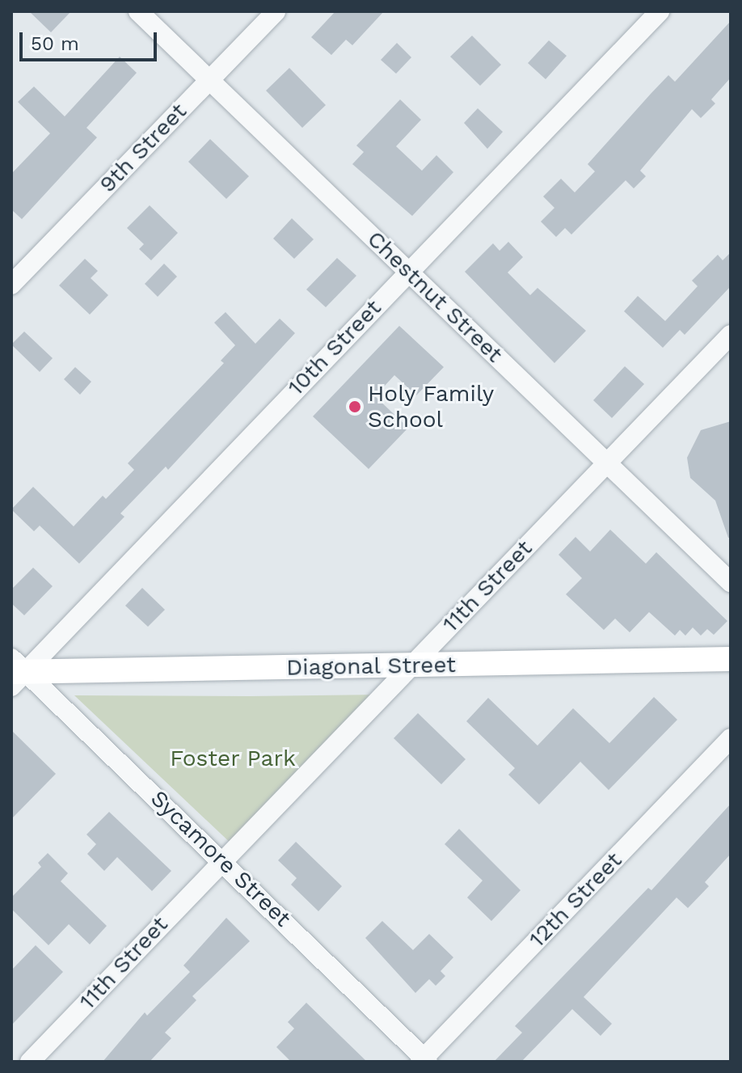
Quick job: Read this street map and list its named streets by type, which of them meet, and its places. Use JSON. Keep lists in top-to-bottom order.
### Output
{
  "streets": {
    "main road": ["Diagonal Street"],
    "street": [
      "9th Street",
      "Chestnut Street",
      "10th Street",
      "11th Street",
      "Sycamore Street",
      "12th Street"
    ]
  },
  "crossings": [
    ["9th Street", "Chestnut Street"],
    ["Chestnut Street", "10th Street"],
    ["Chestnut Street", "11th Street"],
    ["10th Street", "Diagonal Street"],
    ["10th Street", "Sycamore Street"],
    ["11th Street", "Diagonal Street"],
    ["11th Street", "Sycamore Street"],
    ["Diagonal Street", "Sycamore Street"],
    ["Sycamore Street", "12th Street"]
  ],
  "parks": ["Foster Park"],
  "places": ["Holy Family School"],
  "scale_bar": "50 m"
}
